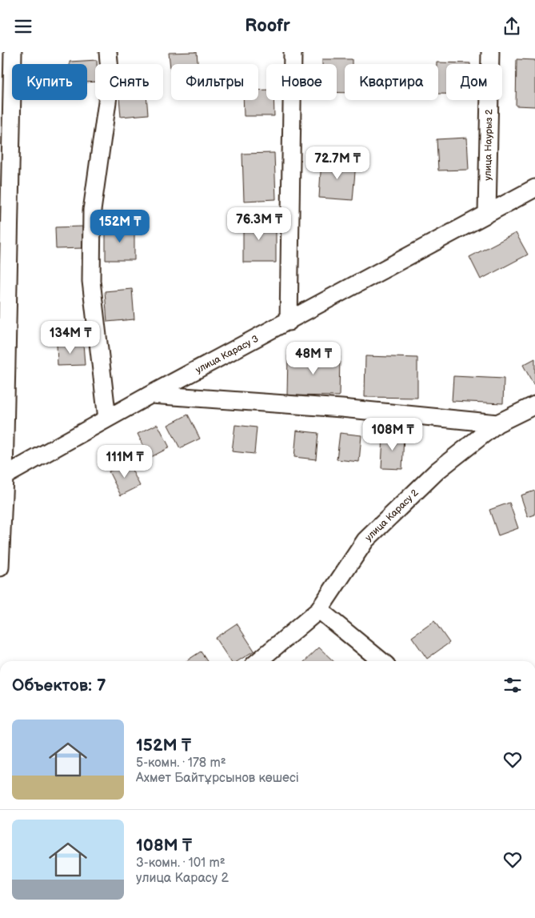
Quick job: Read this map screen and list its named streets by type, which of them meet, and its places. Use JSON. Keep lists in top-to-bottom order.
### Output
{
  "streets": {
    "street": ["улица Наурыз 2", "улица Карасу 3", "улица Карасу 2"]
  },
  "crossings": [
    ["улица Наурыз 2", "улица Карасу 3"]
  ],
  "page": {
    "header": "Roofr",
    "chip": [
      "Купить",
      "Снять",
      "Фильтры",
      "Новое",
      "Квартира",
      "Дом"
    ],
    "price": [
      "72.7M ₸",
      "76.3M ₸",
      "152M ₸",
      "134M ₸",
      "48M ₸",
      "108M ₸",
      "111M ₸"
    ],
    "heading": "Объектов: 7",
    "list": [
      {
        "name": "152M ₸",
        "note": "5-комн. · 178 m² · Ахмет Байтұрсынов көшесі"
      },
      {
        "name": "108M ₸",
        "note": "3-комн. · 101 m² · улица Карасу 2"
      }
    ]
  }
}
